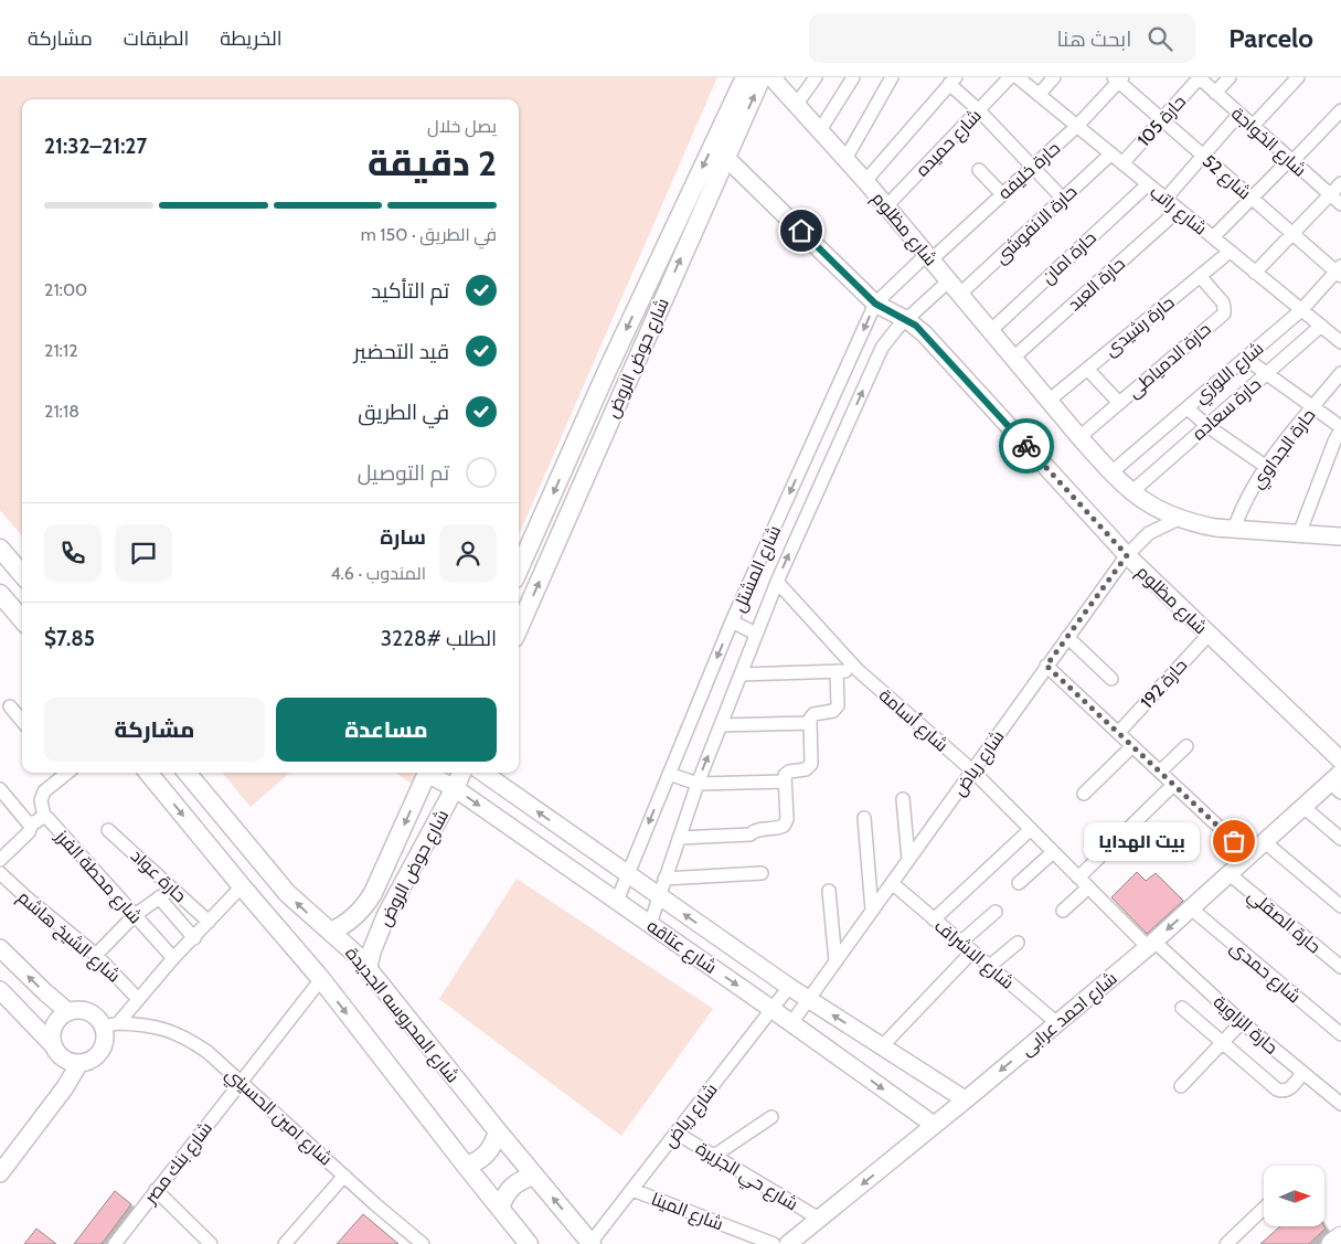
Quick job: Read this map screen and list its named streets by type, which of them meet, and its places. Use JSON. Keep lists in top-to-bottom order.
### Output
{
  "streets": {
    "main road": ["شارع حوض الروض", "شارع المحروسه الجديدة"],
    "street": [
      "حارة 105",
      "شارع الخواجة",
      "شارع حميده",
      "حارة خليفه",
      "شارع 52",
      "شارع راتب",
      "حارة الانفوشى",
      "شارع مظلوم",
      "حارة امان",
      "حارة العبد",
      "حارة رشيدى",
      "حارة الدمياطى",
      "شارع اللوزي",
      "حارة سعاده",
      "حارة الجداوي",
      "شارع المشتل",
      "حارة 192",
      "شارع أسامة",
      "شارع رياض",
      "حارة عواد",
      "شارع محطة الفرز",
      "حارة الصقلي",
      "شارع الشيخ هاشم",
      "شارع عتاقه",
      "شارع الاشراف",
      "شارع حمدى",
      "شارع احمد عرابى",
      "حارة الزاوية",
      "شارع امين الحسيني",
      "شارع بنك مصر",
      "شارع حي الجزيرة",
      "شارع المينا"
    ]
  },
  "crossings": [
    ["حارة 105", "شارع الخواجة"],
    ["حارة 105", "شارع 52"],
    ["حارة 105", "شارع راتب"],
    ["شارع حميده", "شارع مظلوم"],
    ["حارة خليفه", "شارع 52"],
    ["حارة خليفه", "شارع راتب"],
    ["حارة خليفه", "شارع مظلوم"],
    ["حارة خليفه", "شارع المشتل"],
    ["شارع 52", "شارع اللوزي"],
    ["شارع راتب", "حارة الانفوشى"],
    ["شارع راتب", "حارة امان"],
    ["شارع راتب", "حارة العبد"],
    ["شارع راتب", "حارة رشيدى"],
    ["شارع راتب", "شارع اللوزي"],
    ["شارع راتب", "حارة سعاده"],
    ["حارة الانفوشى", "شارع مظلوم"],
    ["حارة الانفوشى", "شارع المشتل"],
    ["شارع مظلوم", "حارة امان"],
    ["شارع مظلوم", "حارة العبد"],
    ["شارع مظلوم", "حارة رشيدى"],
    ["شارع مظلوم", "شارع حوض الروض"],
    ["شارع مظلوم", "حارة الدمياطى"],
    ["شارع مظلوم", "شارع اللوزي"],
    ["شارع مظلوم", "حارة سعاده"],
    ["شارع مظلوم", "حارة الجداوي"],
    ["شارع مظلوم", "شارع المشتل"],
    ["شارع مظلوم", "حارة 192"],
    ["شارع مظلوم", "شارع رياض"],
    ["حارة رشيدى", "حارة الدمياطى"],
    ["شارع حوض الروض", "شارع عتاقه"],
    ["شارع حوض الروض", "شارع المحروسه الجديدة"],
    ["شارع المشتل", "شارع أسامة"],
    ["شارع المشتل", "شارع عتاقه"],
    ["شارع أسامة", "شارع رياض"],
    ["شارع أسامة", "شارع احمد عرابى"],
    ["شارع أسامة", "حارة الزاوية"],
    ["شارع رياض", "شارع عتاقه"],
    ["شارع رياض", "شارع الاشراف"],
    ["شارع رياض", "شارع المحروسه الجديدة"],
    ["شارع رياض", "شارع حي الجزيرة"],
    ["شارع رياض", "شارع المينا"],
    ["حارة الصقلي", "شارع احمد عرابى"],
    ["شارع عتاقه", "شارع احمد عرابى"],
    ["شارع الاشراف", "شارع احمد عرابى"],
    ["شارع حمدى", "شارع احمد عرابى"],
    ["شارع احمد عرابى", "حارة الزاوية"],
    ["شارع احمد عرابى", "شارع حي الجزيرة"],
    ["شارع امين الحسيني", "شارع بنك مصر"]
  ],
  "places": ["بيت الهدايا"],
  "north": "right",
  "page": {
    "header": "Parcelo",
    "search": "ابحث هنا",
    "nav": ["الخريطة", "الطبقات", "مشاركة"],
    "heading": ["2 دقيقة", "يصل خلال", "21:27–21:32"],
    "panel": [
      "سارة",
      "المندوب · 4.6",
      "الطلب #3228",
      "$7.85"
    ],
    "bar": "في الطريق · 150 m",
    "list": [
      ["تم التأكيد", "21:00"],
      ["قيد التحضير", "21:12"],
      ["في الطريق", "21:18"],
      "تم التوصيل"
    ],
    "buttons": ["مساعدة", "مشاركة"],
    "bubble": "بيت الهدايا"
  }
}
